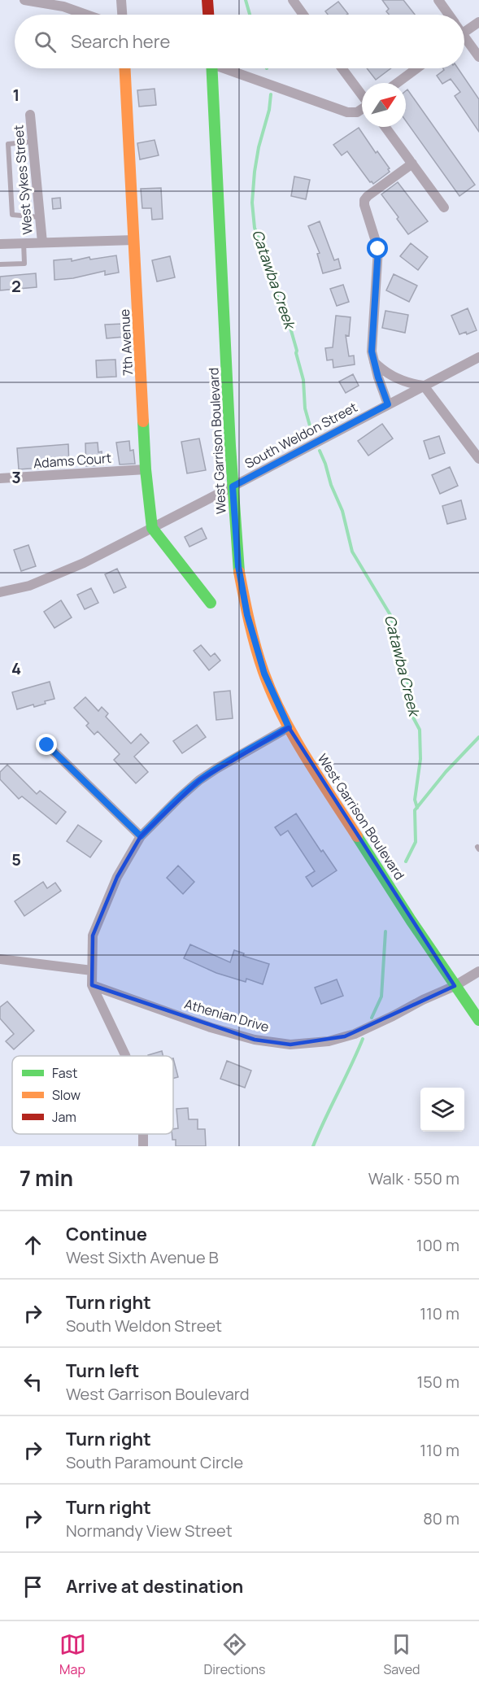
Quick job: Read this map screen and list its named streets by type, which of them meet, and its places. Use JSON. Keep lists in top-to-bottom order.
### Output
{
  "streets": {
    "main road": ["7th Avenue", "West Garrison Boulevard"],
    "street": [
      "West Sykes Street",
      "South Weldon Street",
      "Adams Court",
      "Athenian Drive"
    ]
  },
  "crossings": [
    ["7th Avenue", "South Weldon Street"],
    ["7th Avenue", "Adams Court"],
    ["South Weldon Street", "West Garrison Boulevard"],
    ["West Garrison Boulevard", "Athenian Drive"]
  ],
  "water": ["Catawba Creek"],
  "legend": ["Fast", "Slow", "Jam"],
  "north": "top right",
  "page": {
    "search": "Search here",
    "heading": ["7 min", "Walk · 550 m"],
    "list": [
      ["Continue", "West Sixth Avenue B", "100 m"],
      ["Turn right", "South Weldon Street", "110 m"],
      ["Turn left", "West Garrison Boulevard", "150 m"],
      ["Turn right", "South Paramount Circle", "110 m"],
      ["Turn right", "Normandy View Street", "80 m"],
      "Arrive at destination"
    ],
    "nav": ["Map", "Directions", "Saved"]
  },
  "grid": {
    "rows": [
      "1",
      "2",
      "3",
      "4",
      "5"
    ]
  }
}
